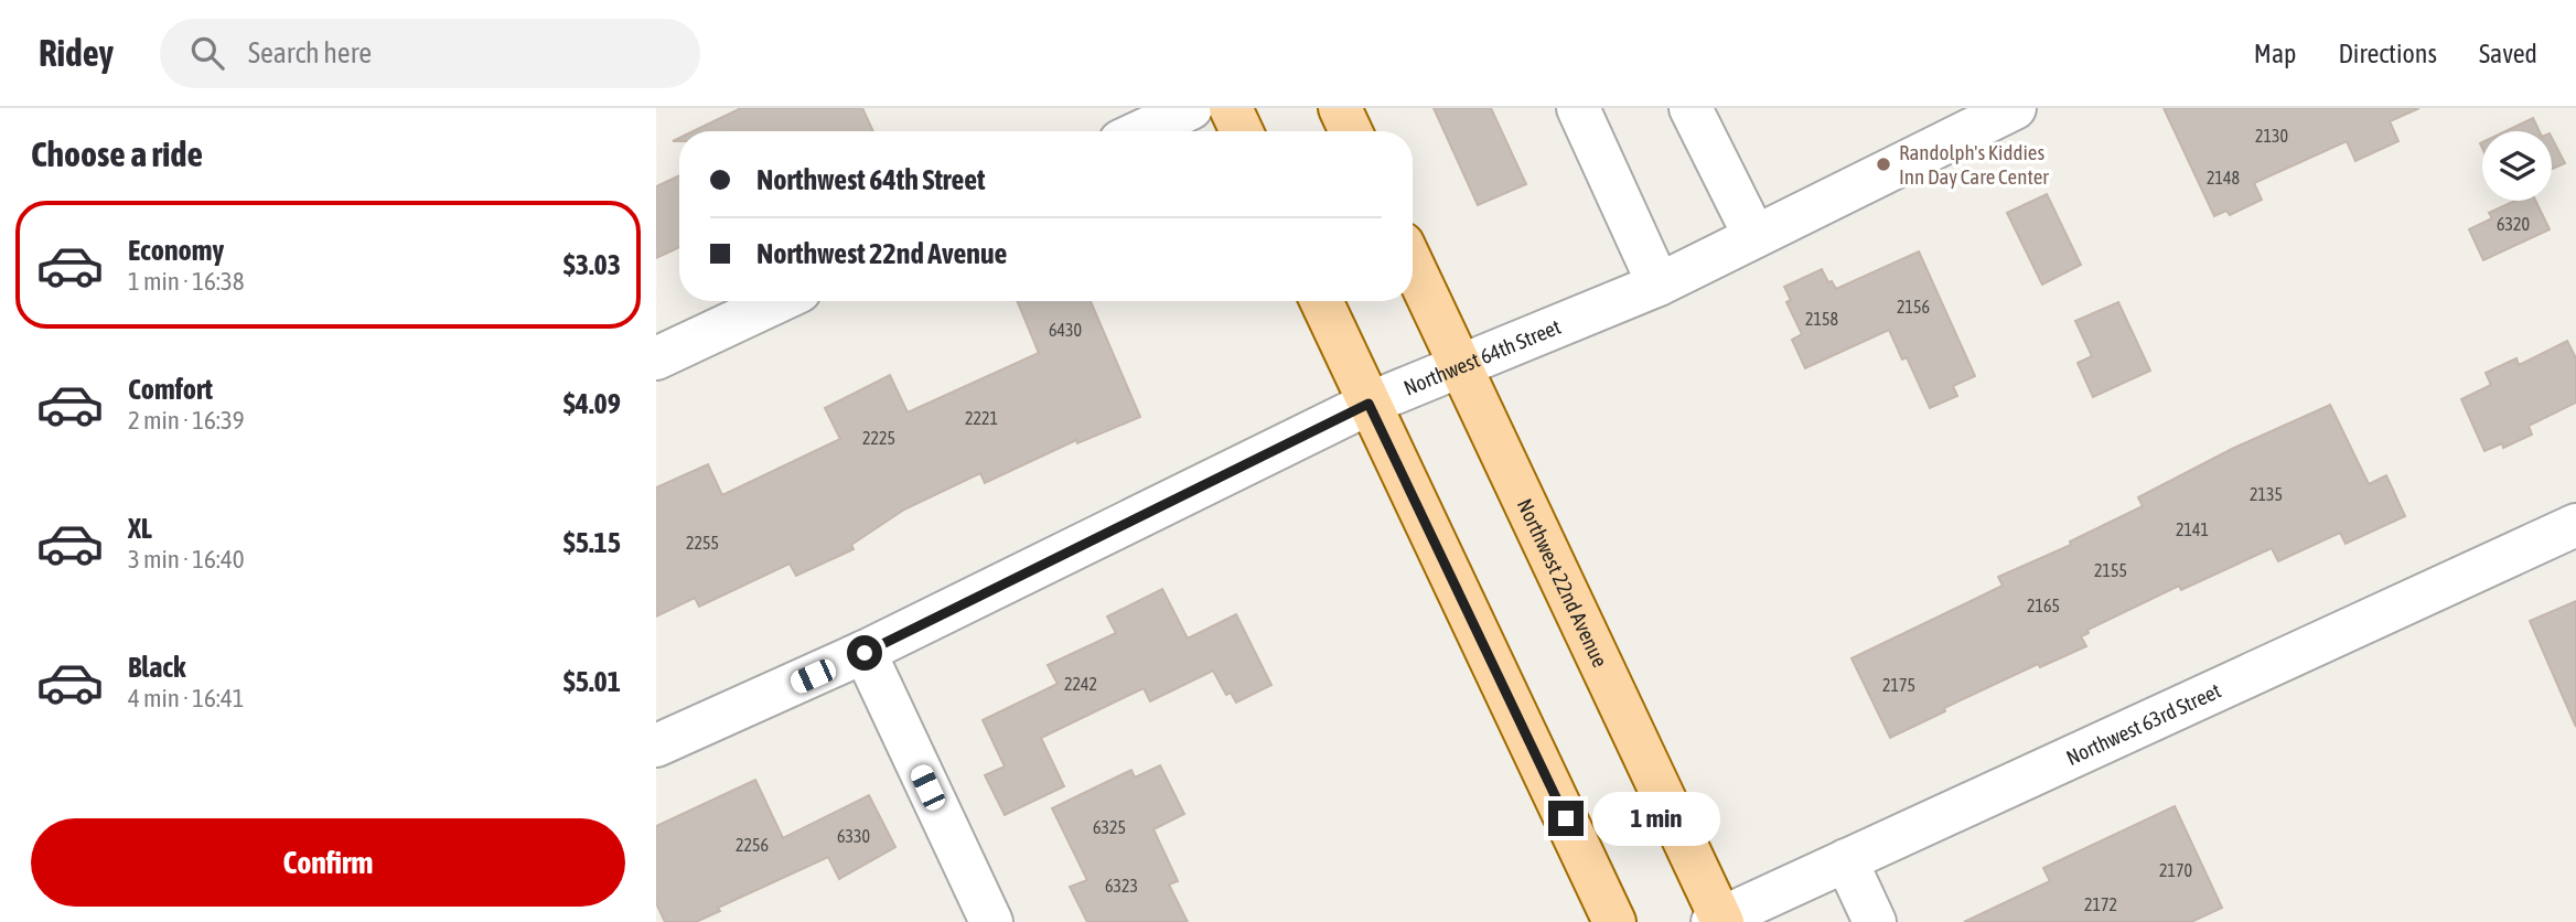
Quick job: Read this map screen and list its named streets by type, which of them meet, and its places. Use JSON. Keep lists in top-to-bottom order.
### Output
{
  "streets": {
    "main road": ["Northwest 22nd Avenue"],
    "street": ["Northwest 64th Street", "Northwest 63rd Street"]
  },
  "crossings": [
    ["Northwest 64th Street", "Northwest 22nd Avenue"],
    ["Northwest 22nd Avenue", "Northwest 63rd Street"]
  ],
  "places": ["Randolph's Kiddies Inn Day Care Center"],
  "house_numbers": [
    "2130",
    "2148",
    "6320",
    "2156",
    "2158",
    "6430",
    "2221",
    "2225",
    "2135",
    "2141",
    "2255",
    "2155",
    "2165",
    "2242",
    "2175",
    "6325",
    "6330",
    "2256",
    "2170",
    "6323",
    "2172"
  ],
  "page": {
    "header": "Ridey",
    "search": "Search here",
    "nav": ["Map", "Directions", "Saved"],
    "heading": "Choose a ride",
    "banner": ["Northwest 64th Street", "Northwest 22nd Avenue"],
    "list": [
      {
        "name": "Economy",
        "note": "1 min · 16:38",
        "value": "$3.03"
      },
      {
        "name": "Comfort",
        "note": "2 min · 16:39",
        "value": "$4.09"
      },
      {
        "name": "XL",
        "note": "3 min · 16:40",
        "value": "$5.15"
      },
      {
        "name": "Black",
        "note": "4 min · 16:41",
        "value": "$5.01"
      }
    ],
    "bubble": "1 min",
    "buttons": "Confirm"
  }
}
